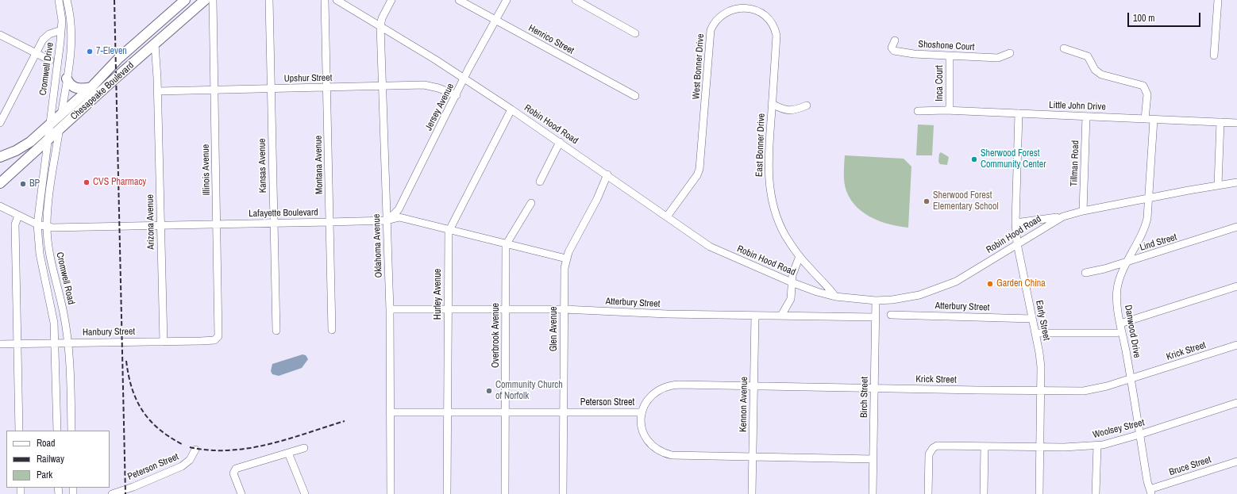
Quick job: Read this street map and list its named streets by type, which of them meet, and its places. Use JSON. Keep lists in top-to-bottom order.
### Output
{
  "streets": {
    "main road": ["Chesapeake Boulevard"],
    "street": [
      "Henrico Street",
      "Shoshone Court",
      "West Bonner Drive",
      "Cromwell Drive",
      "Upshur Street",
      "Inca Court",
      "Little John Drive",
      "Jersey Avenue",
      "Robin Hood Road",
      "East Bonner Drive",
      "Tillman Road",
      "Montana Avenue",
      "Kansas Avenue",
      "Illinois Avenue",
      "Lafayette Boulevard",
      "Arizona Avenue",
      "Lind Street",
      "Oklahoma Avenue",
      "Cromwell Road",
      "Hurley Avenue",
      "Atterbury Street",
      "Early Street",
      "Glen Avenue",
      "Danwood Drive",
      "Hanbury Street",
      "Overbrook Avenue",
      "Krick Street",
      "Birch Street",
      "Peterson Street",
      "Kennon Avenue",
      "Woolsey Street",
      "Bruce Street"
    ]
  },
  "crossings": [
    ["Henrico Street", "Jersey Avenue"],
    ["Shoshone Court", "Inca Court"],
    ["West Bonner Drive", "Robin Hood Road"],
    ["West Bonner Drive", "East Bonner Drive"],
    ["Cromwell Drive", "Chesapeake Boulevard"],
    ["Cromwell Drive", "Cromwell Road"],
    ["Upshur Street", "Jersey Avenue"],
    ["Upshur Street", "Montana Avenue"],
    ["Upshur Street", "Kansas Avenue"],
    ["Upshur Street", "Illinois Avenue"],
    ["Upshur Street", "Arizona Avenue"],
    ["Upshur Street", "Oklahoma Avenue"],
    ["Inca Court", "Little John Drive"],
    ["Chesapeake Boulevard", "Arizona Avenue"],
    ["Chesapeake Boulevard", "Cromwell Road"],
    ["Little John Drive", "Tillman Road"],
    ["Little John Drive", "Early Street"],
    ["Little John Drive", "Danwood Drive"],
    ["Jersey Avenue", "Robin Hood Road"],
    ["Jersey Avenue", "Lafayette Boulevard"],
    ["Jersey Avenue", "Oklahoma Avenue"],
    ["Robin Hood Road", "East Bonner Drive"],
    ["Robin Hood Road", "Tillman Road"],
    ["Robin Hood Road", "Oklahoma Avenue"],
    ["Robin Hood Road", "Hurley Avenue"],
    ["Robin Hood Road", "Early Street"],
    ["Robin Hood Road", "Glen Avenue"],
    ["Robin Hood Road", "Danwood Drive"],
    ["Robin Hood Road", "Birch Street"],
    ["Montana Avenue", "Lafayette Boulevard"],
    ["Kansas Avenue", "Lafayette Boulevard"],
    ["Illinois Avenue", "Lafayette Boulevard"],
    ["Illinois Avenue", "Hanbury Street"],
    ["Lafayette Boulevard", "Arizona Avenue"],
    ["Lafayette Boulevard", "Oklahoma Avenue"],
    ["Lafayette Boulevard", "Cromwell Road"],
    ["Lafayette Boulevard", "Hurley Avenue"],
    ["Lafayette Boulevard", "Glen Avenue"],
    ["Lafayette Boulevard", "Overbrook Avenue"],
    ["Arizona Avenue", "Hanbury Street"],
    ["Lind Street", "Danwood Drive"],
    ["Oklahoma Avenue", "Atterbury Street"],
    ["Oklahoma Avenue", "Peterson Street"],
    ["Cromwell Road", "Hanbury Street"],
    ["Hurley Avenue", "Atterbury Street"],
    ["Hurley Avenue", "Peterson Street"],
    ["Atterbury Street", "Early Street"],
    ["Atterbury Street", "Glen Avenue"],
    ["Atterbury Street", "Overbrook Avenue"],
    ["Atterbury Street", "Birch Street"],
    ["Atterbury Street", "Kennon Avenue"],
    ["Early Street", "Krick Street"],
    ["Early Street", "Woolsey Street"],
    ["Glen Avenue", "Peterson Street"],
    ["Danwood Drive", "Krick Street"],
    ["Danwood Drive", "Woolsey Street"],
    ["Danwood Drive", "Bruce Street"],
    ["Overbrook Avenue", "Peterson Street"],
    ["Krick Street", "Birch Street"],
    ["Krick Street", "Peterson Street"],
    ["Krick Street", "Kennon Avenue"],
    ["Birch Street", "Peterson Street"],
    ["Peterson Street", "Kennon Avenue"]
  ],
  "places": [
    "7-Eleven",
    "Sherwood Forest Community Center",
    "CVS Pharmacy",
    "BP",
    "Sherwood Forest Elementary School",
    "Garden China",
    "Community Church of Norfolk"
  ],
  "legend": ["Road", "Railway", "Park"],
  "scale_bar": "100 m"
}
